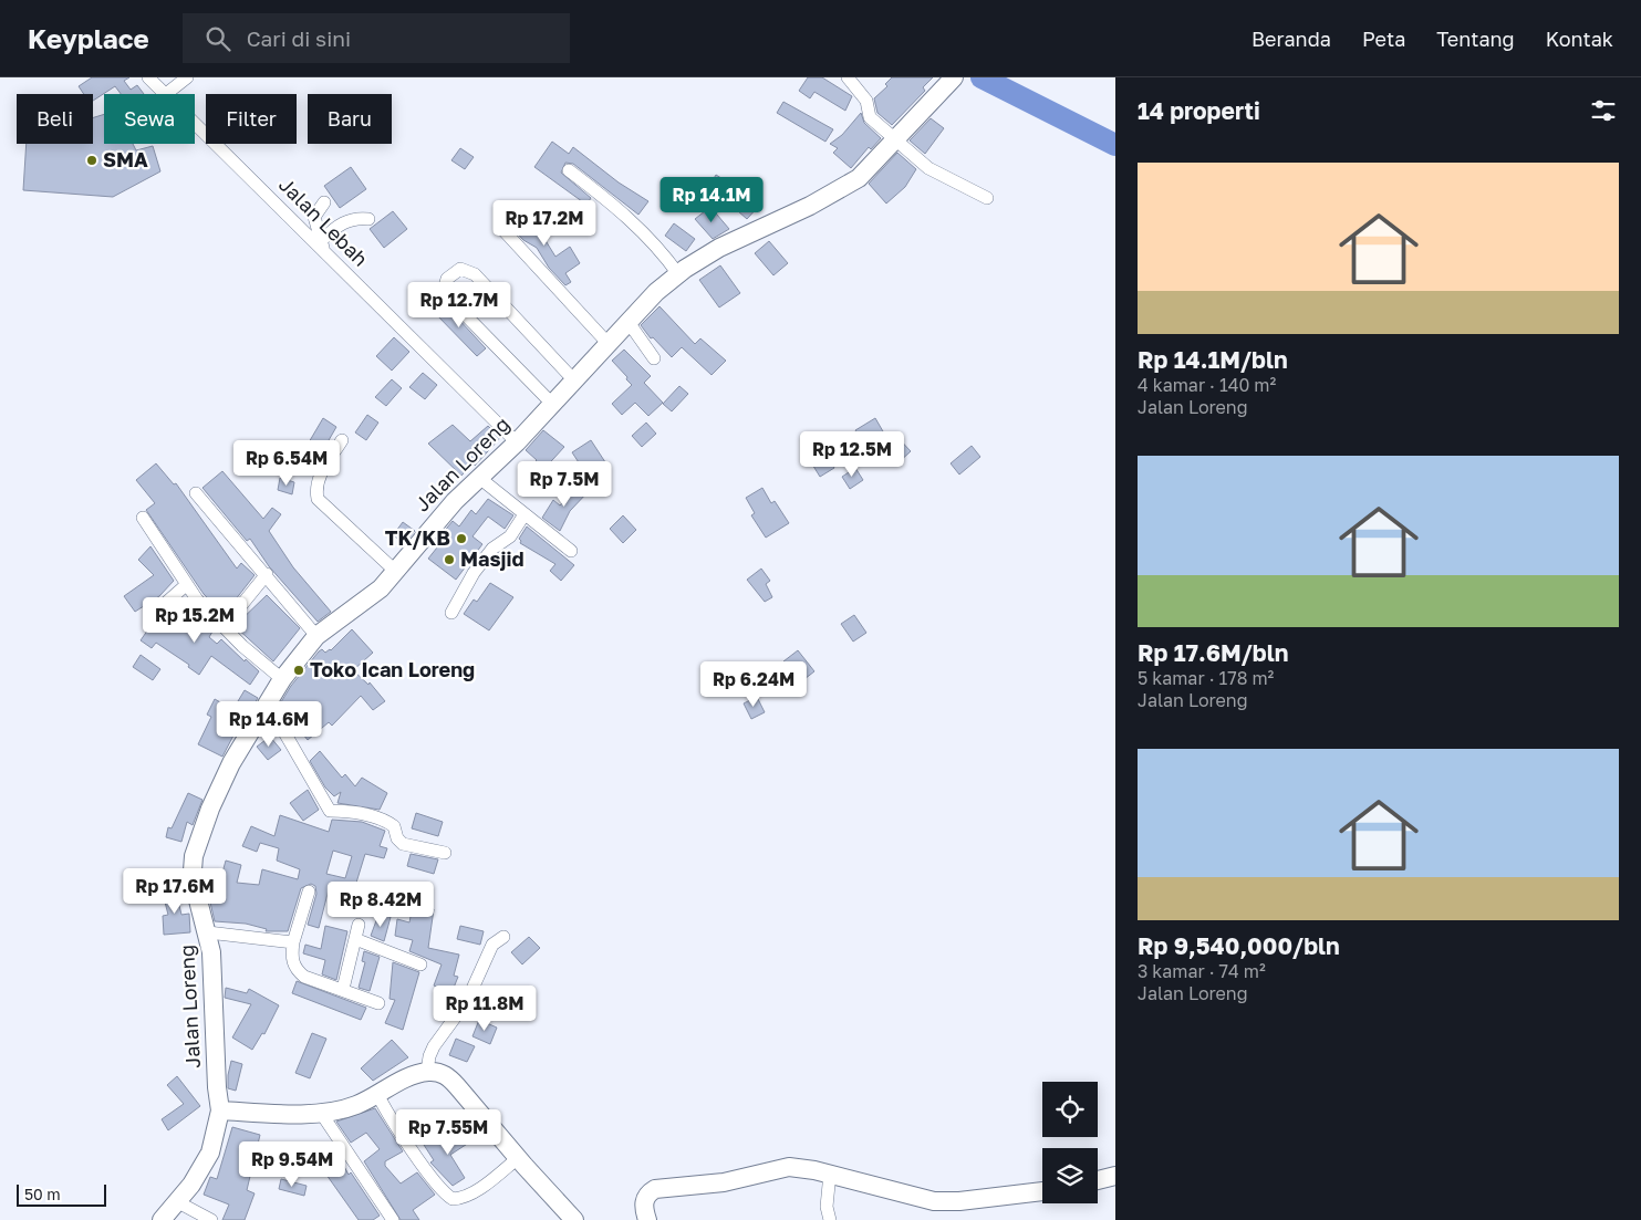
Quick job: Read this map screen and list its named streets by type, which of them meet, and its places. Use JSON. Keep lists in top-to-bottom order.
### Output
{
  "streets": {
    "street": ["Jalan Lebah", "Jalan Loreng"]
  },
  "crossings": [
    ["Jalan Lebah", "Jalan Loreng"]
  ],
  "places": [
    "SMA",
    "TK/KB",
    "Masjid",
    "Toko Ican Loreng"
  ],
  "scale_bar": "50 m",
  "page": {
    "header": "Keyplace",
    "search": "Cari di sini",
    "nav": [
      "Beranda",
      "Peta",
      "Tentang",
      "Kontak"
    ],
    "heading": "14 properti",
    "chip": [
      "Beli",
      "Sewa",
      "Filter",
      "Baru"
    ],
    "list": [
      {
        "name": "Rp 14.1M/bln",
        "note": "4 kamar · 140 m² · Jalan Loreng"
      },
      {
        "name": "Rp 17.6M/bln",
        "note": "5 kamar · 178 m² · Jalan Loreng"
      },
      {
        "name": "Rp 9,540,000/bln",
        "note": "3 kamar · 74 m² · Jalan Loreng"
      }
    ],
    "price": [
      "Rp 14.1M",
      "Rp 17.2M",
      "Rp 12.7M",
      "Rp 12.5M",
      "Rp 6.54M",
      "Rp 7.5M",
      "Rp 15.2M",
      "Rp 6.24M",
      "Rp 14.6M",
      "Rp 17.6M",
      "Rp 8.42M",
      "Rp 11.8M",
      "Rp 7.55M",
      "Rp 9.54M"
    ],
    "scale": "50 m"
  }
}
